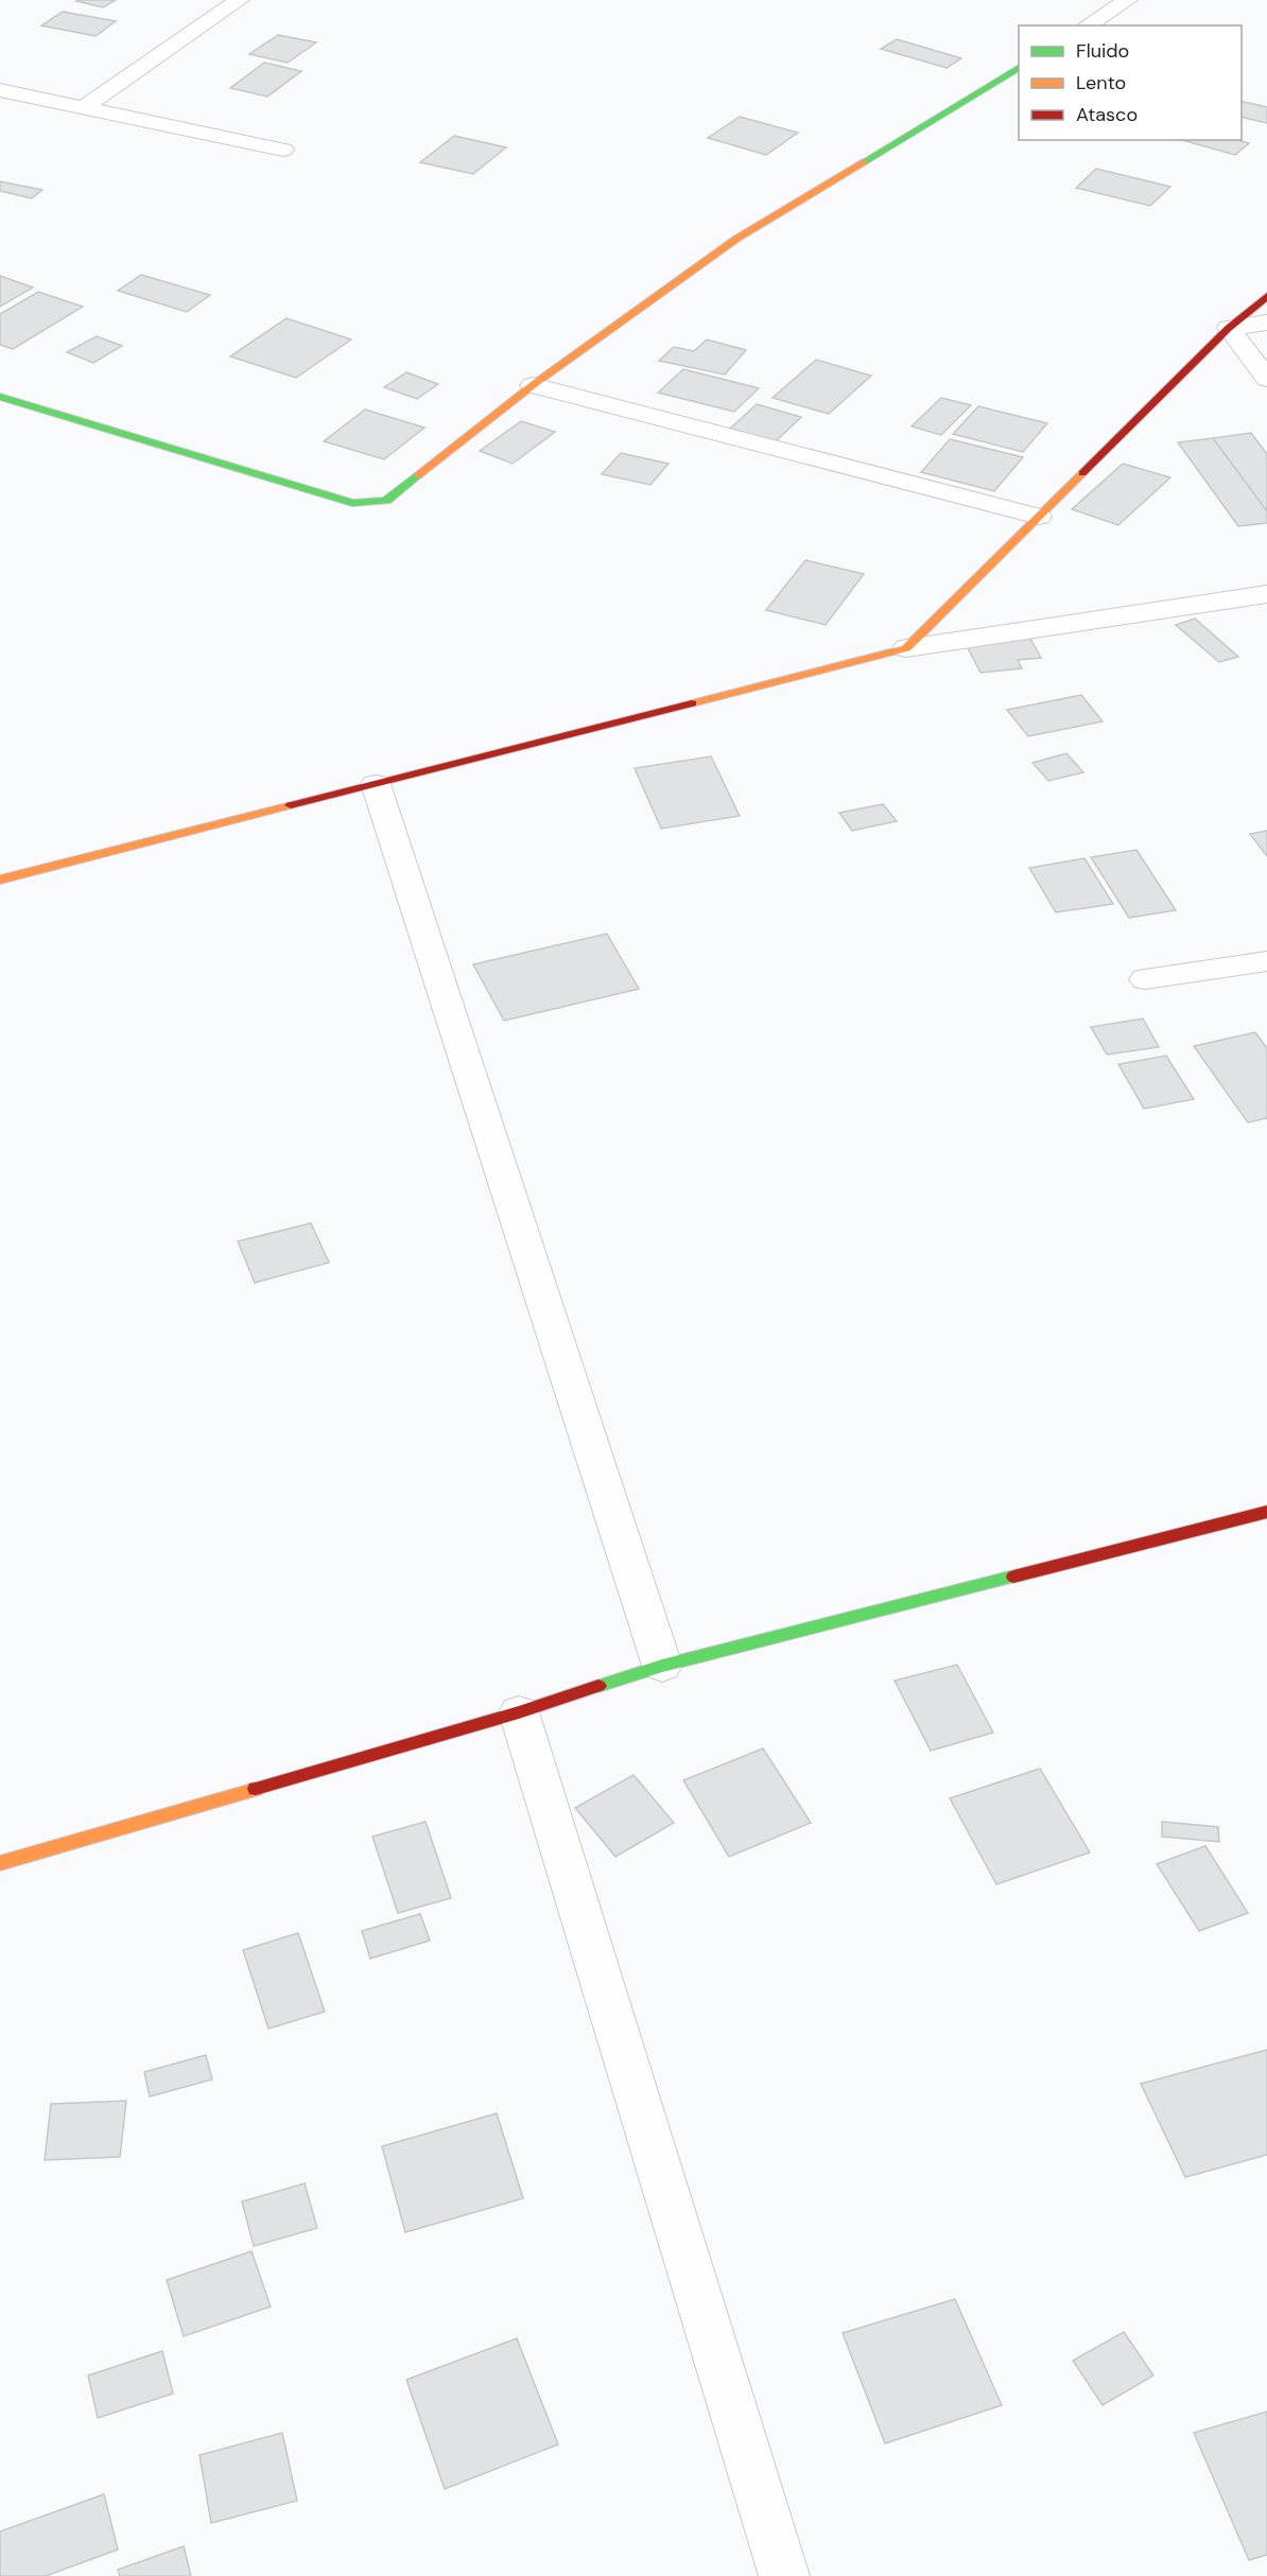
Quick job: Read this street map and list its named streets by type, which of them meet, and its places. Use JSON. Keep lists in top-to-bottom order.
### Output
{
  "legend": ["Fluido", "Lento", "Atasco"]
}
